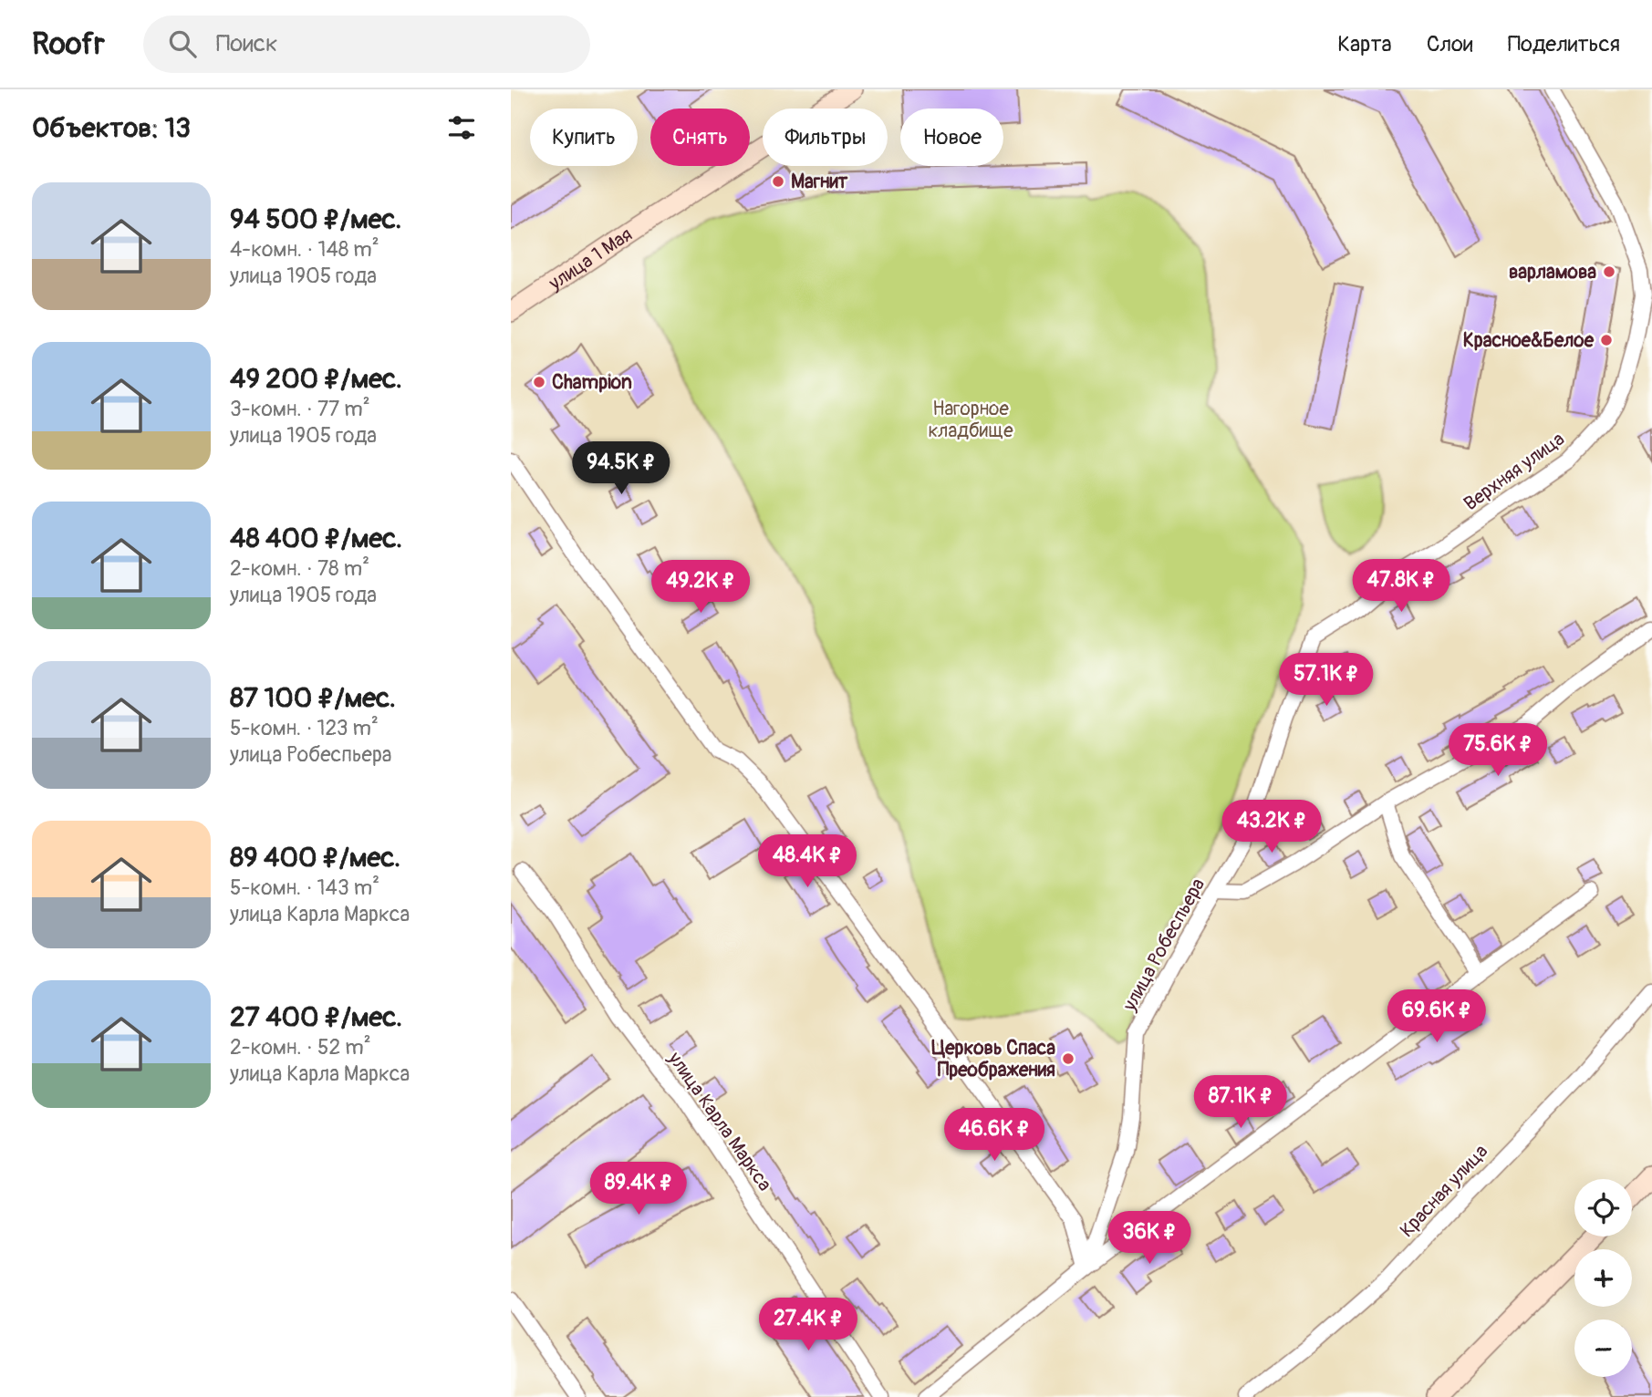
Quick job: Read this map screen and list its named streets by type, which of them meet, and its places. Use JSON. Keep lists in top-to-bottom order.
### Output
{
  "streets": {
    "main road": ["улица 1 Мая"],
    "street": [
      "Верхняя улица",
      "улица Робеспьера",
      "улица Карла Маркса",
      "Красная улица"
    ]
  },
  "crossings": [
    ["Верхняя улица", "улица Робеспьера"]
  ],
  "parks": ["Нагорное кладбище"],
  "places": [
    "Магнит",
    "варламова",
    "Красное&Белое",
    "Champion",
    "Церковь Спаса Преображения"
  ],
  "page": {
    "header": "Roofr",
    "search": "Поиск",
    "nav": ["Карта", "Слои", "Поделиться"],
    "heading": "Объектов: 13",
    "chip": [
      "Купить",
      "Снять",
      "Фильтры",
      "Новое"
    ],
    "list": [
      {
        "name": "94 500 ₽/мес.",
        "note": "4-комн. · 148 m² · улица 1905 года"
      },
      {
        "name": "49 200 ₽/мес.",
        "note": "3-комн. · 77 m² · улица 1905 года"
      },
      {
        "name": "48 400 ₽/мес.",
        "note": "2-комн. · 78 m² · улица 1905 года"
      },
      {
        "name": "87 100 ₽/мес.",
        "note": "5-комн. · 123 m² · улица Робеспьера"
      },
      {
        "name": "89 400 ₽/мес.",
        "note": "5-комн. · 143 m² · улица Карла Маркса"
      },
      {
        "name": "27 400 ₽/мес.",
        "note": "2-комн. · 52 m² · улица Карла Маркса"
      }
    ],
    "price": [
      "94.5K ₽",
      "47.8K ₽",
      "49.2K ₽",
      "57.1K ₽",
      "75.6K ₽",
      "43.2K ₽",
      "48.4K ₽",
      "69.6K ₽",
      "87.1K ₽",
      "46.6K ₽",
      "89.4K ₽",
      "36K ₽",
      "27.4K ₽"
    ],
    "map_buttons": ["+", "−"]
  }
}
